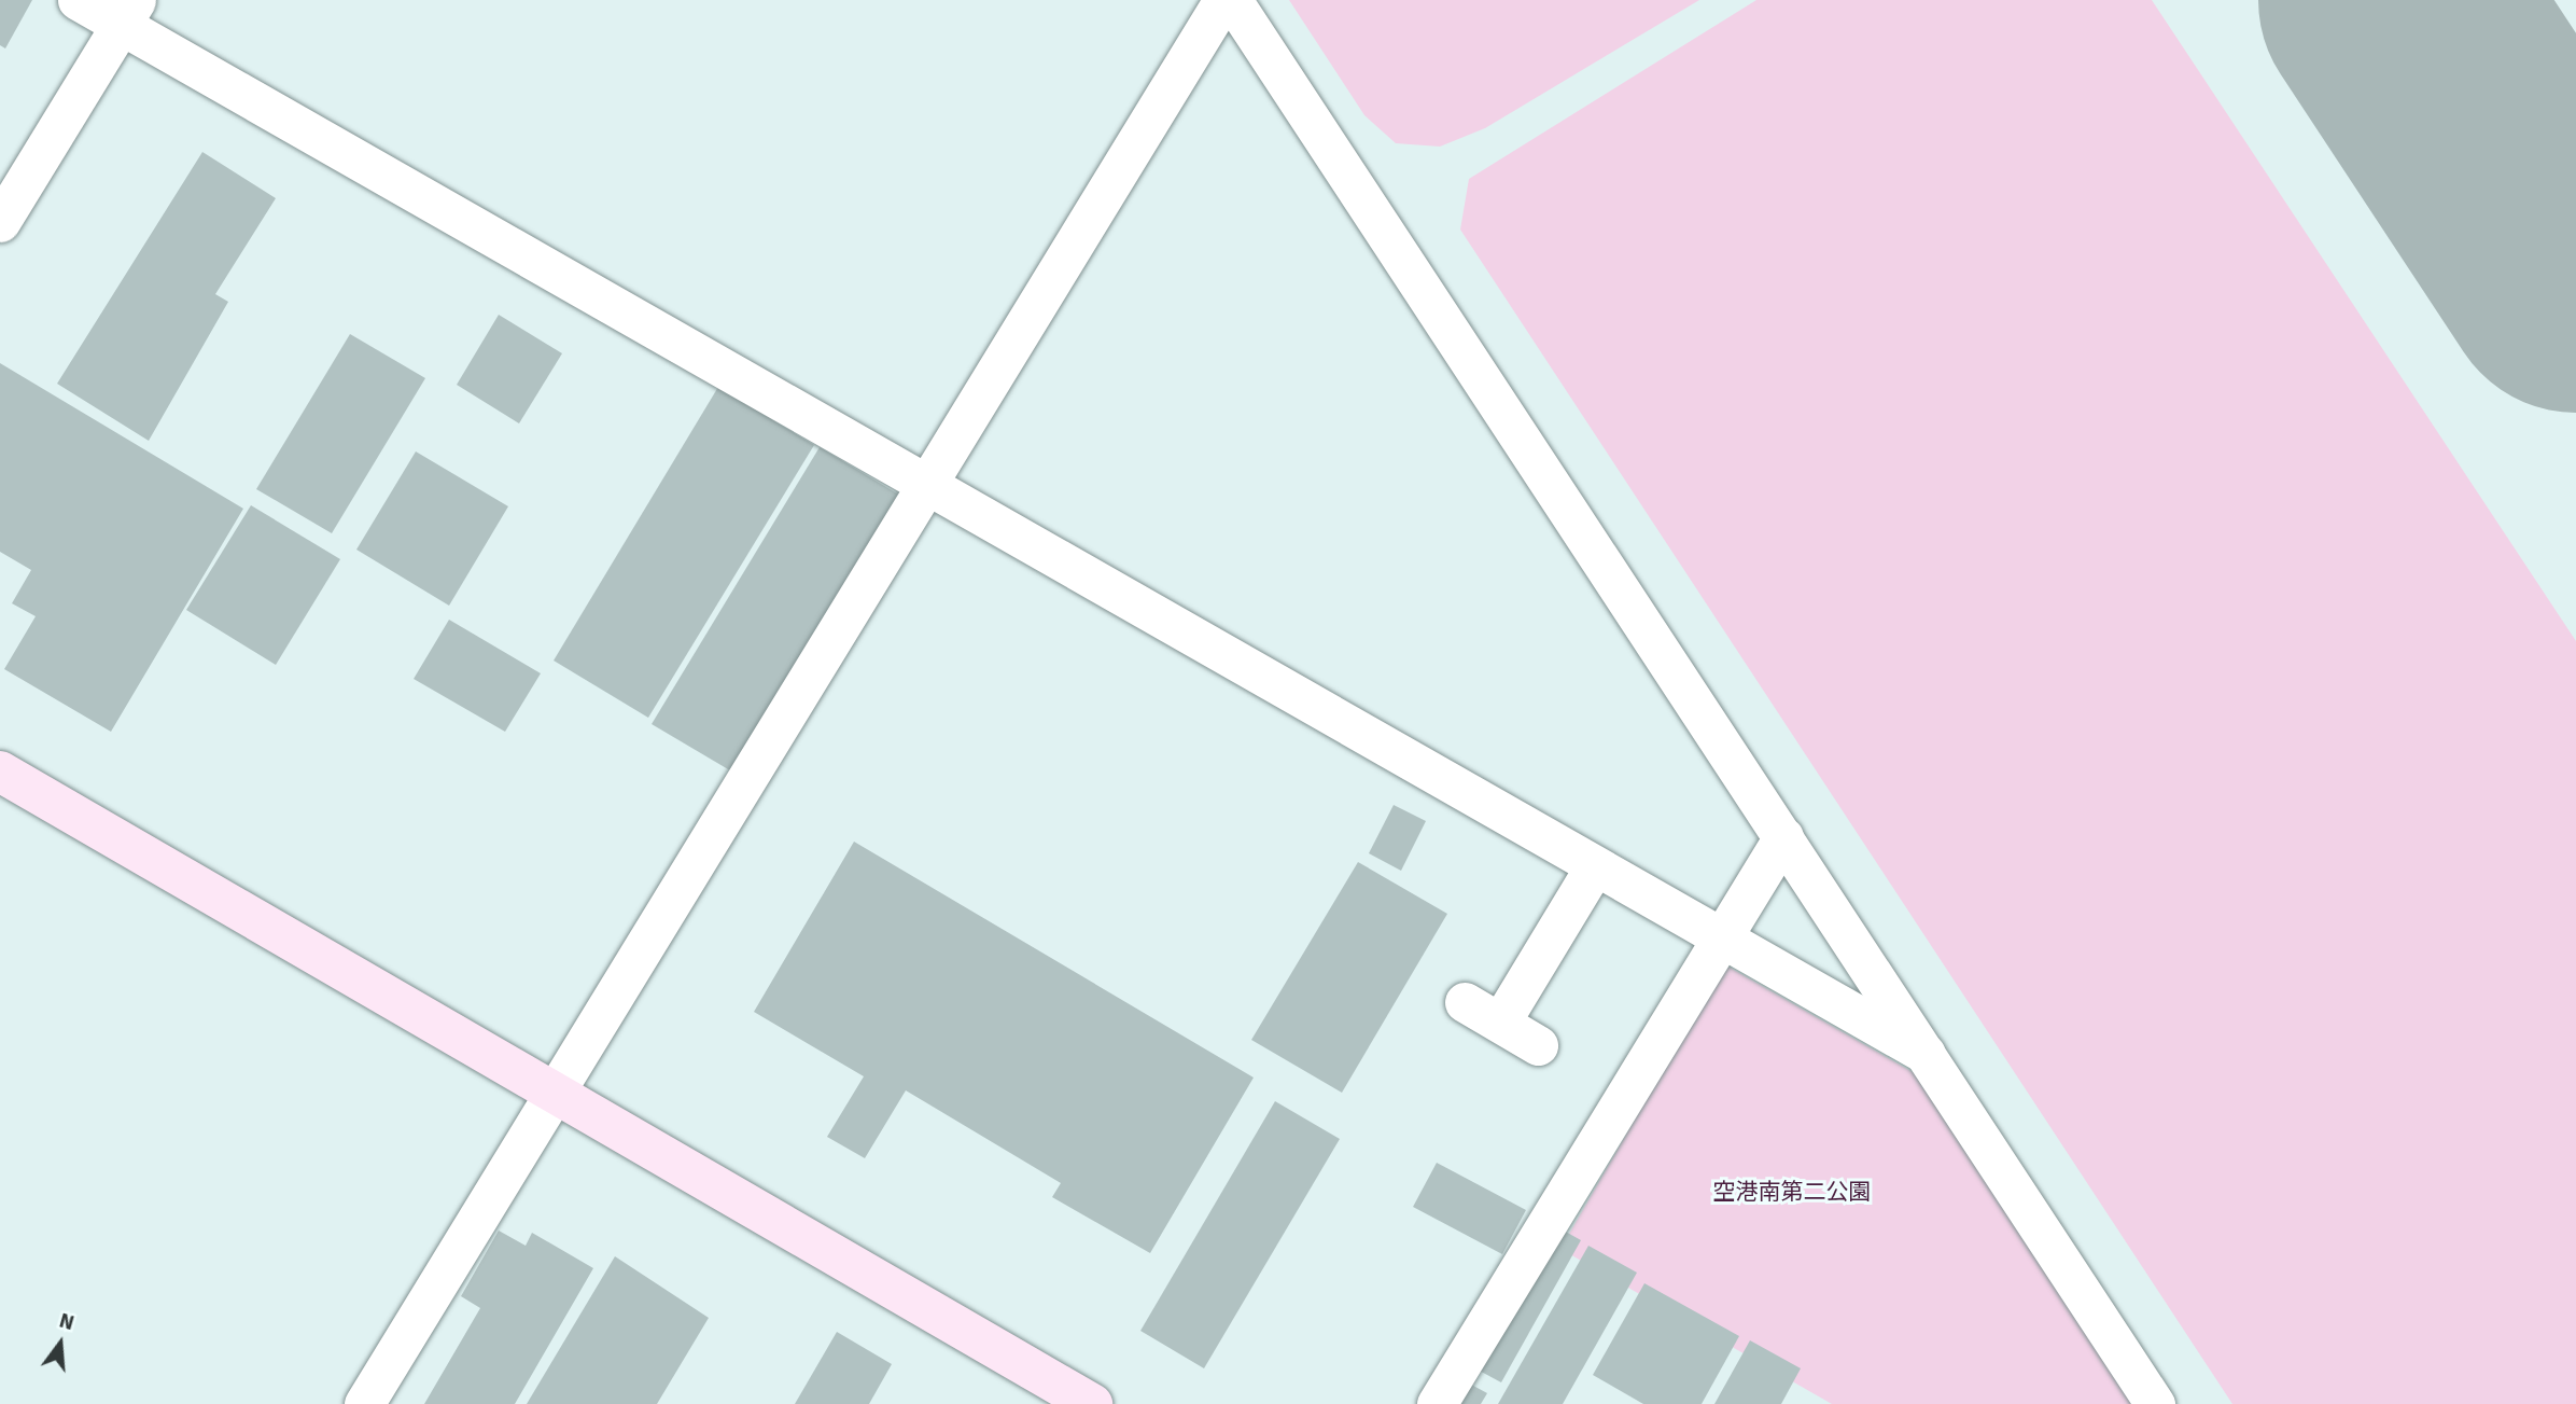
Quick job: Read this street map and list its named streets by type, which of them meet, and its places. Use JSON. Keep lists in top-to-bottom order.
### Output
{
  "parks": ["空港南第二公園"],
  "north": "top"
}
